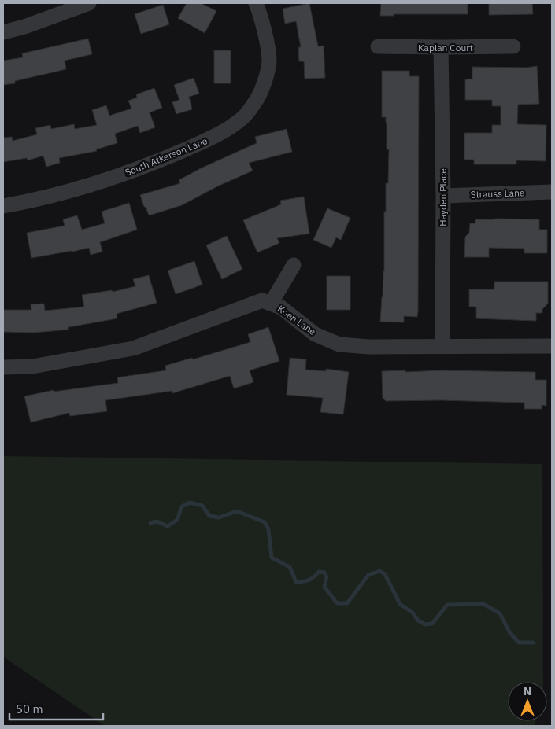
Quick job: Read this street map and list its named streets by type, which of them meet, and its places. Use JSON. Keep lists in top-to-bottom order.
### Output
{
  "streets": {
    "street": [
      "Kaplan Court",
      "South Atkerson Lane",
      "Strauss Lane",
      "Hayden Place",
      "Koen Lane"
    ]
  },
  "crossings": [
    ["Kaplan Court", "Hayden Place"],
    ["Strauss Lane", "Hayden Place"],
    ["Hayden Place", "Koen Lane"]
  ],
  "scale_bar": "50 m",
  "north": "top"
}
